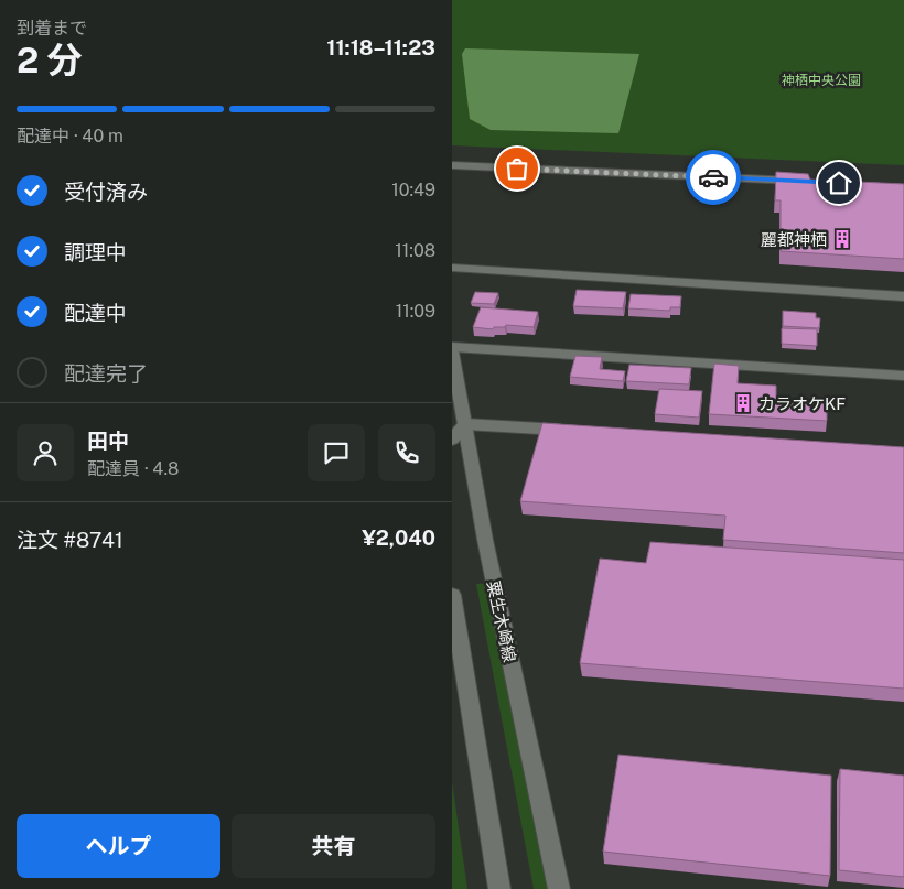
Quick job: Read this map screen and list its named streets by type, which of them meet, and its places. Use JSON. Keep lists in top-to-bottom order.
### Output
{
  "streets": {
    "street": ["粟生木崎線"]
  },
  "parks": ["神栖中央公園"],
  "places": {
    "building": ["麗都神栖", "カラオケKF"]
  },
  "page": {
    "heading": ["2 分", "到着まで", "11:18–11:23"],
    "panel": [
      "田中",
      "配達員 · 4.8",
      "注文 #8741",
      "¥2,040"
    ],
    "bar": "配達中 · 40 m",
    "list": [
      ["受付済み", "10:49"],
      ["調理中", "11:08"],
      ["配達中", "11:09"],
      "配達完了"
    ],
    "buttons": ["ヘルプ", "共有"]
  }
}
